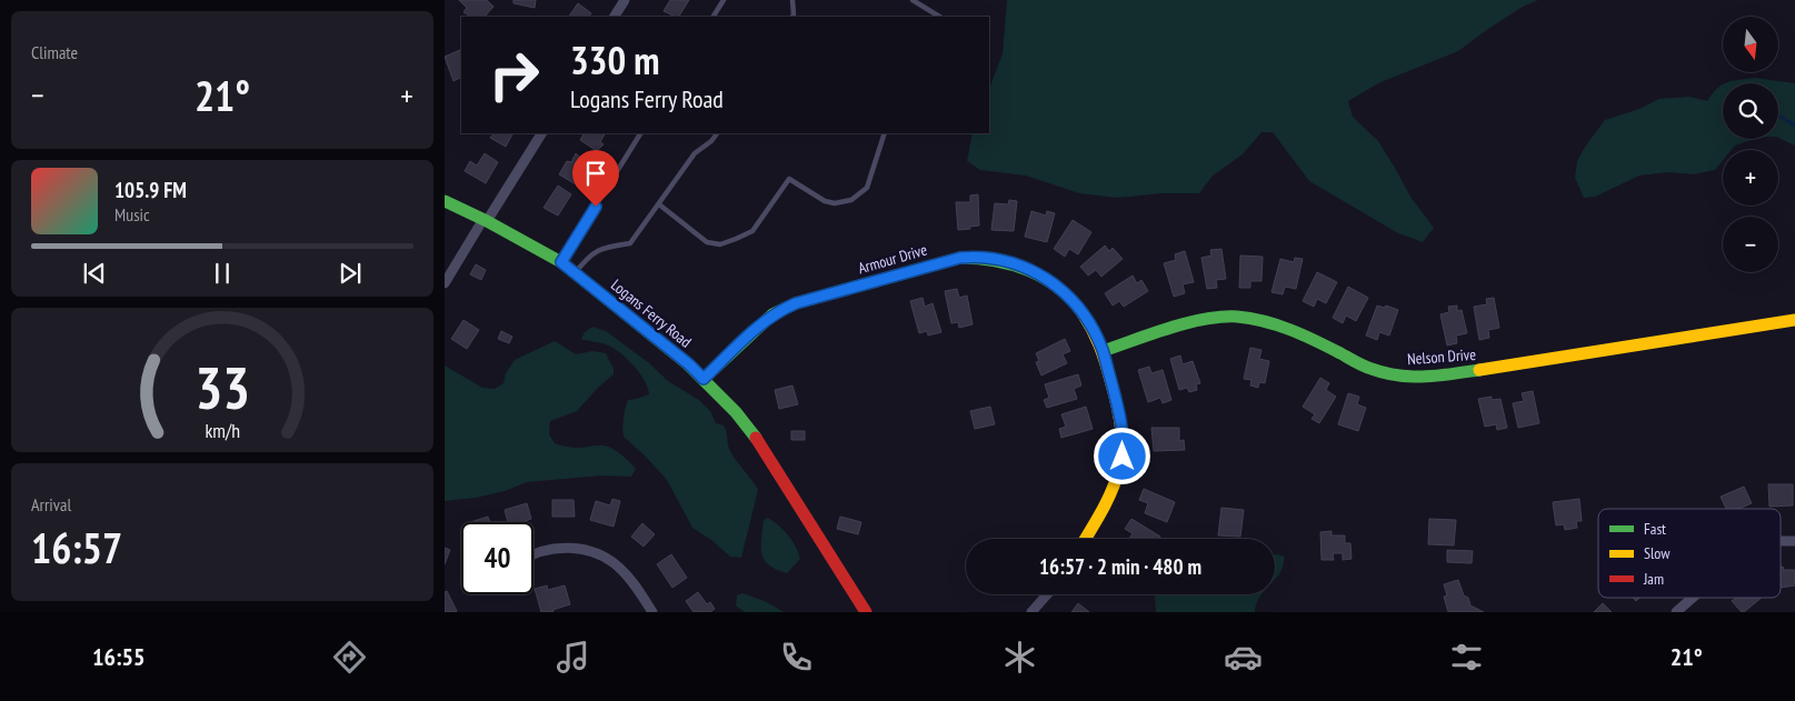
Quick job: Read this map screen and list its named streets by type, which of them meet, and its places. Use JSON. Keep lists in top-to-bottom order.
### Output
{
  "streets": {
    "street": ["Armour Drive", "Logans Ferry Road", "Nelson Drive"]
  },
  "crossings": [
    ["Armour Drive", "Logans Ferry Road"],
    ["Armour Drive", "Nelson Drive"]
  ],
  "legend": ["Fast", "Slow", "Jam"],
  "north": "bottom",
  "page": {
    "tile": [
      "Climate",
      ["Arrival", "16:57"]
    ],
    "map_buttons": ["+", "−"],
    "turn": ["330 m", "Logans Ferry Road"],
    "heat": ["−", "21°", "+"],
    "song": ["105.9 FM", "Music"],
    "limit": "40",
    "trip": "16:57 · 2 min · 480 m",
    "tabs": ["16:55", "21°"],
    "gauge": ["33", "km/h"]
  }
}
